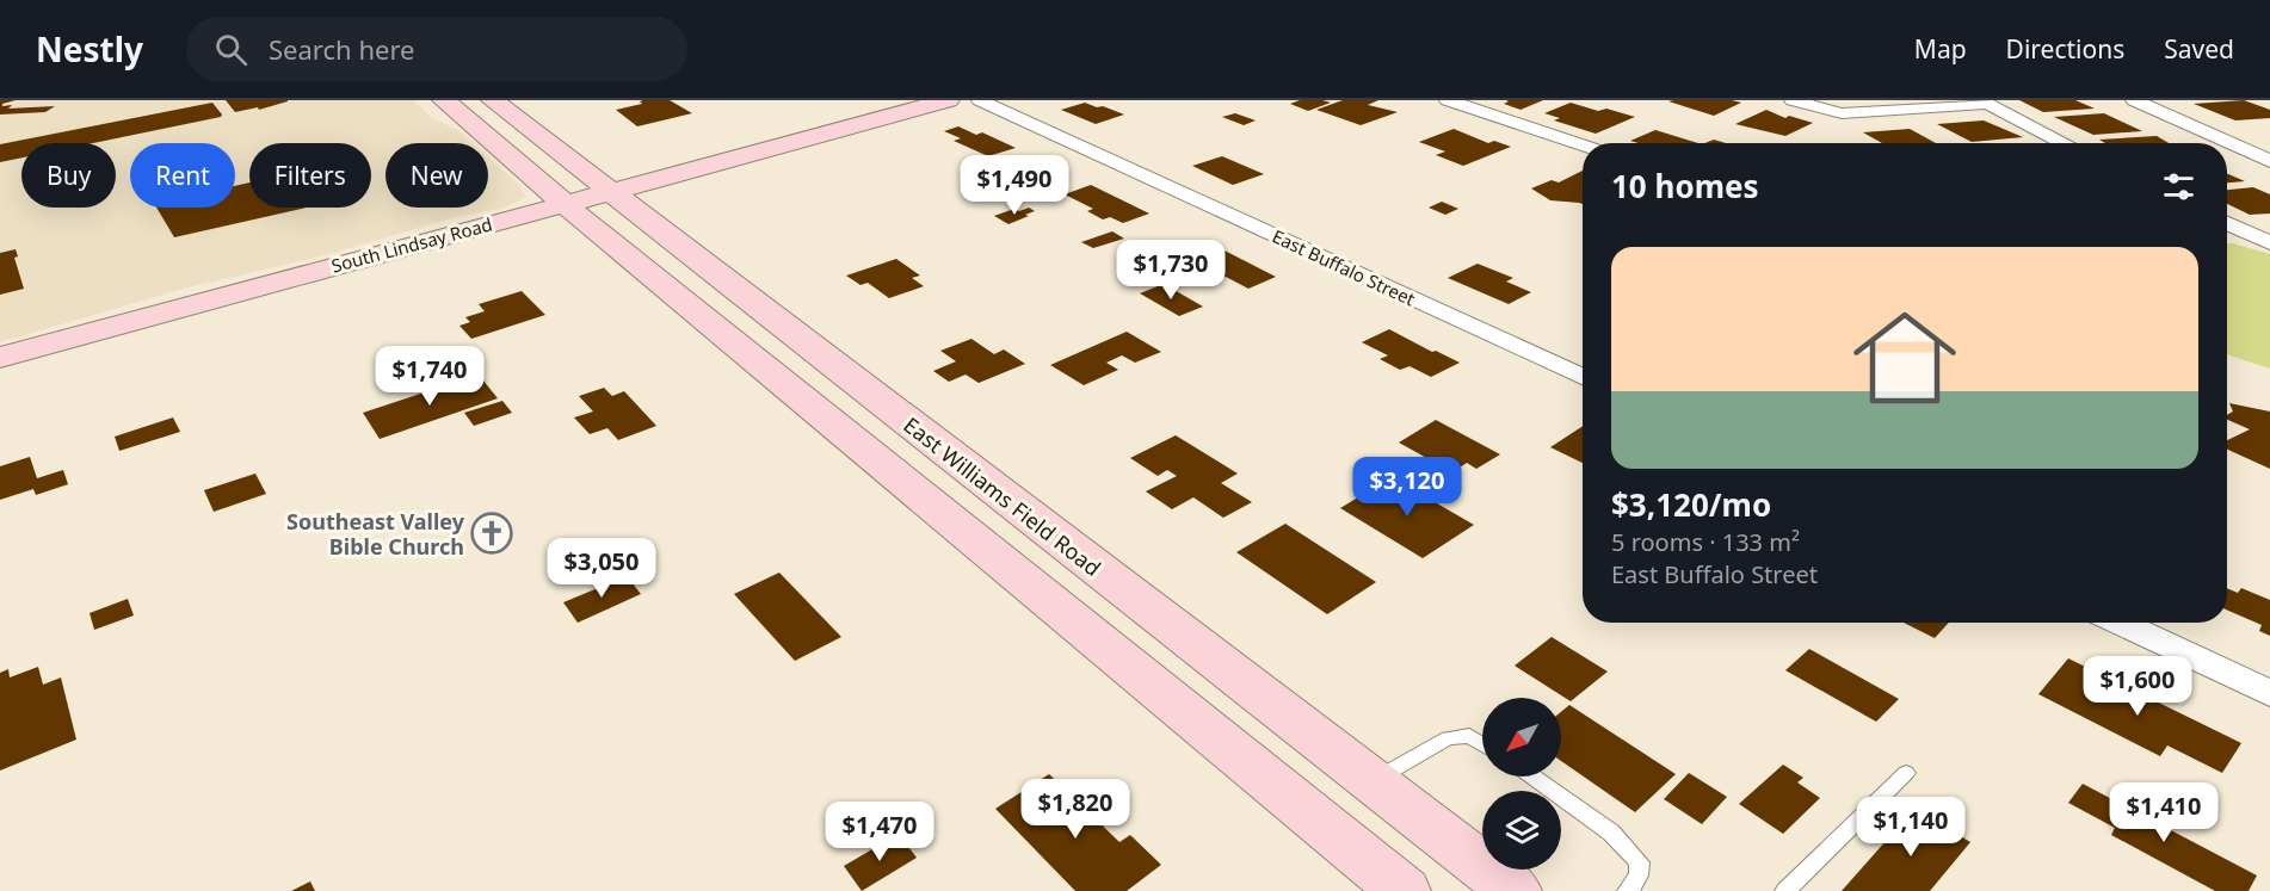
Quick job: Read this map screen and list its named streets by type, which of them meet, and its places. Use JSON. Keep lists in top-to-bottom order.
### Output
{
  "streets": {
    "main road": ["South Lindsay Road", "East Williams Field Road"],
    "street": ["East Buffalo Street"]
  },
  "crossings": [
    ["South Lindsay Road", "East Williams Field Road"]
  ],
  "places": {
    "church": ["Southeast Valley Bible Church"]
  },
  "north": "bottom left",
  "page": {
    "header": "Nestly",
    "search": "Search here",
    "nav": ["Map", "Directions", "Saved"],
    "chip": [
      "Buy",
      "Rent",
      "Filters",
      "New"
    ],
    "heading": "10 homes",
    "price": [
      "$1,490",
      "$1,730",
      "$1,740",
      "$3,120",
      "$3,050",
      "$1,600",
      "$1,820",
      "$1,410",
      "$1,140",
      "$1,470"
    ],
    "list": [
      {
        "name": "$3,120/mo",
        "note": "5 rooms · 133 m² · East Buffalo Street"
      }
    ]
  }
}
